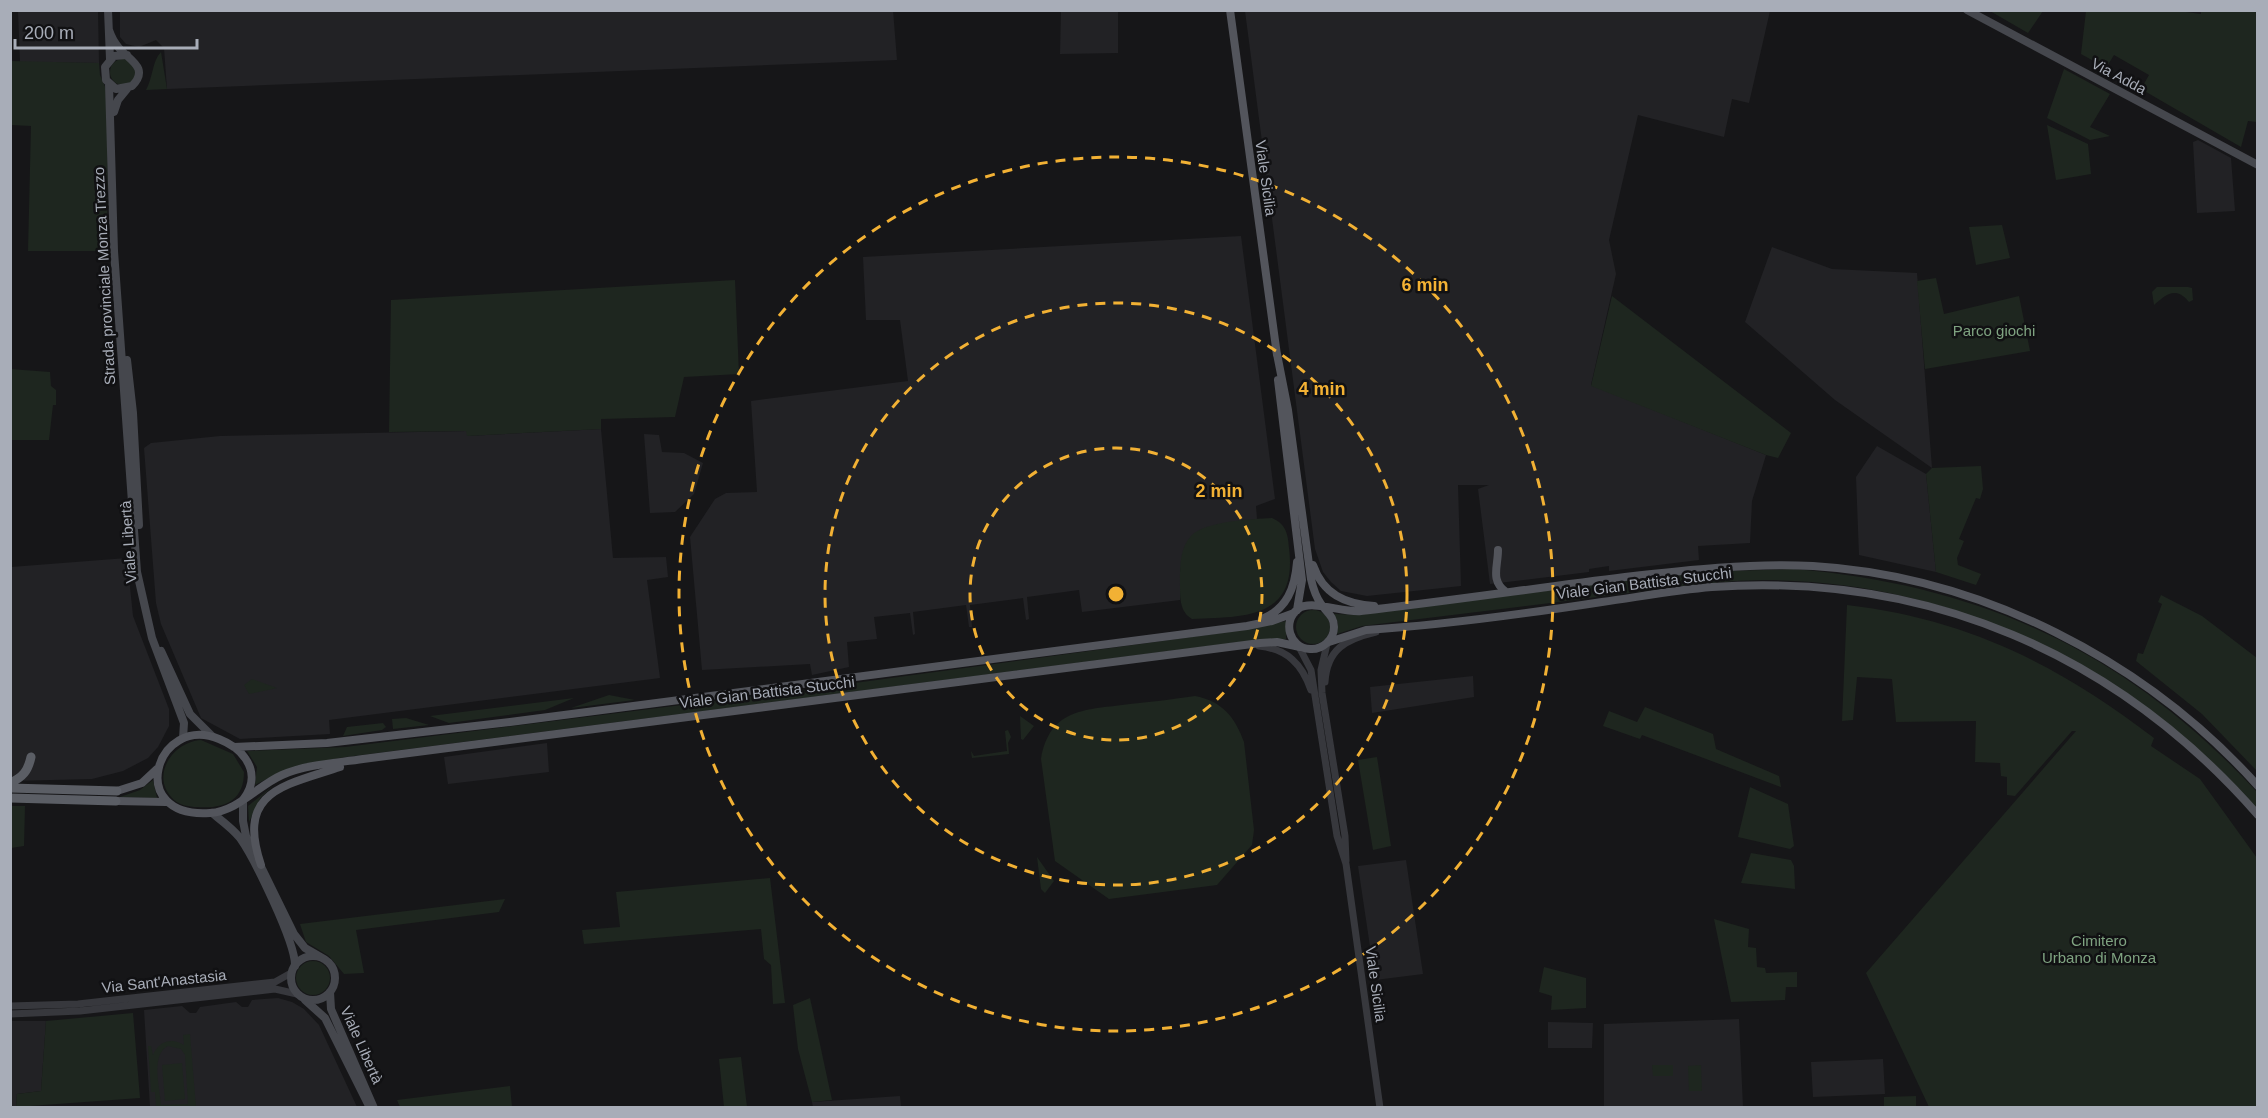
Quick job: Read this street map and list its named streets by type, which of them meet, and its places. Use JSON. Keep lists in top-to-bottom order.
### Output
{
  "streets": {
    "highway": ["Viale Gian Battista Stucchi"],
    "main road": [
      "Via Adda",
      "Viale Sicilia",
      "Strada provinciale Monza Trezzo",
      "Viale Libertà"
    ],
    "street": ["Via Sant'Anastasia"]
  },
  "crossings": [
    ["Viale Sicilia", "Viale Gian Battista Stucchi"],
    ["Strada provinciale Monza Trezzo", "Viale Libertà"],
    ["Viale Libertà", "Viale Gian Battista Stucchi"],
    ["Viale Libertà", "Via Sant'Anastasia"]
  ],
  "parks": ["Parco giochi", "Cimitero Urbano di Monza"],
  "scale_bar": "200 m",
  "rings": ["6 min", "4 min", "2 min"]
}
